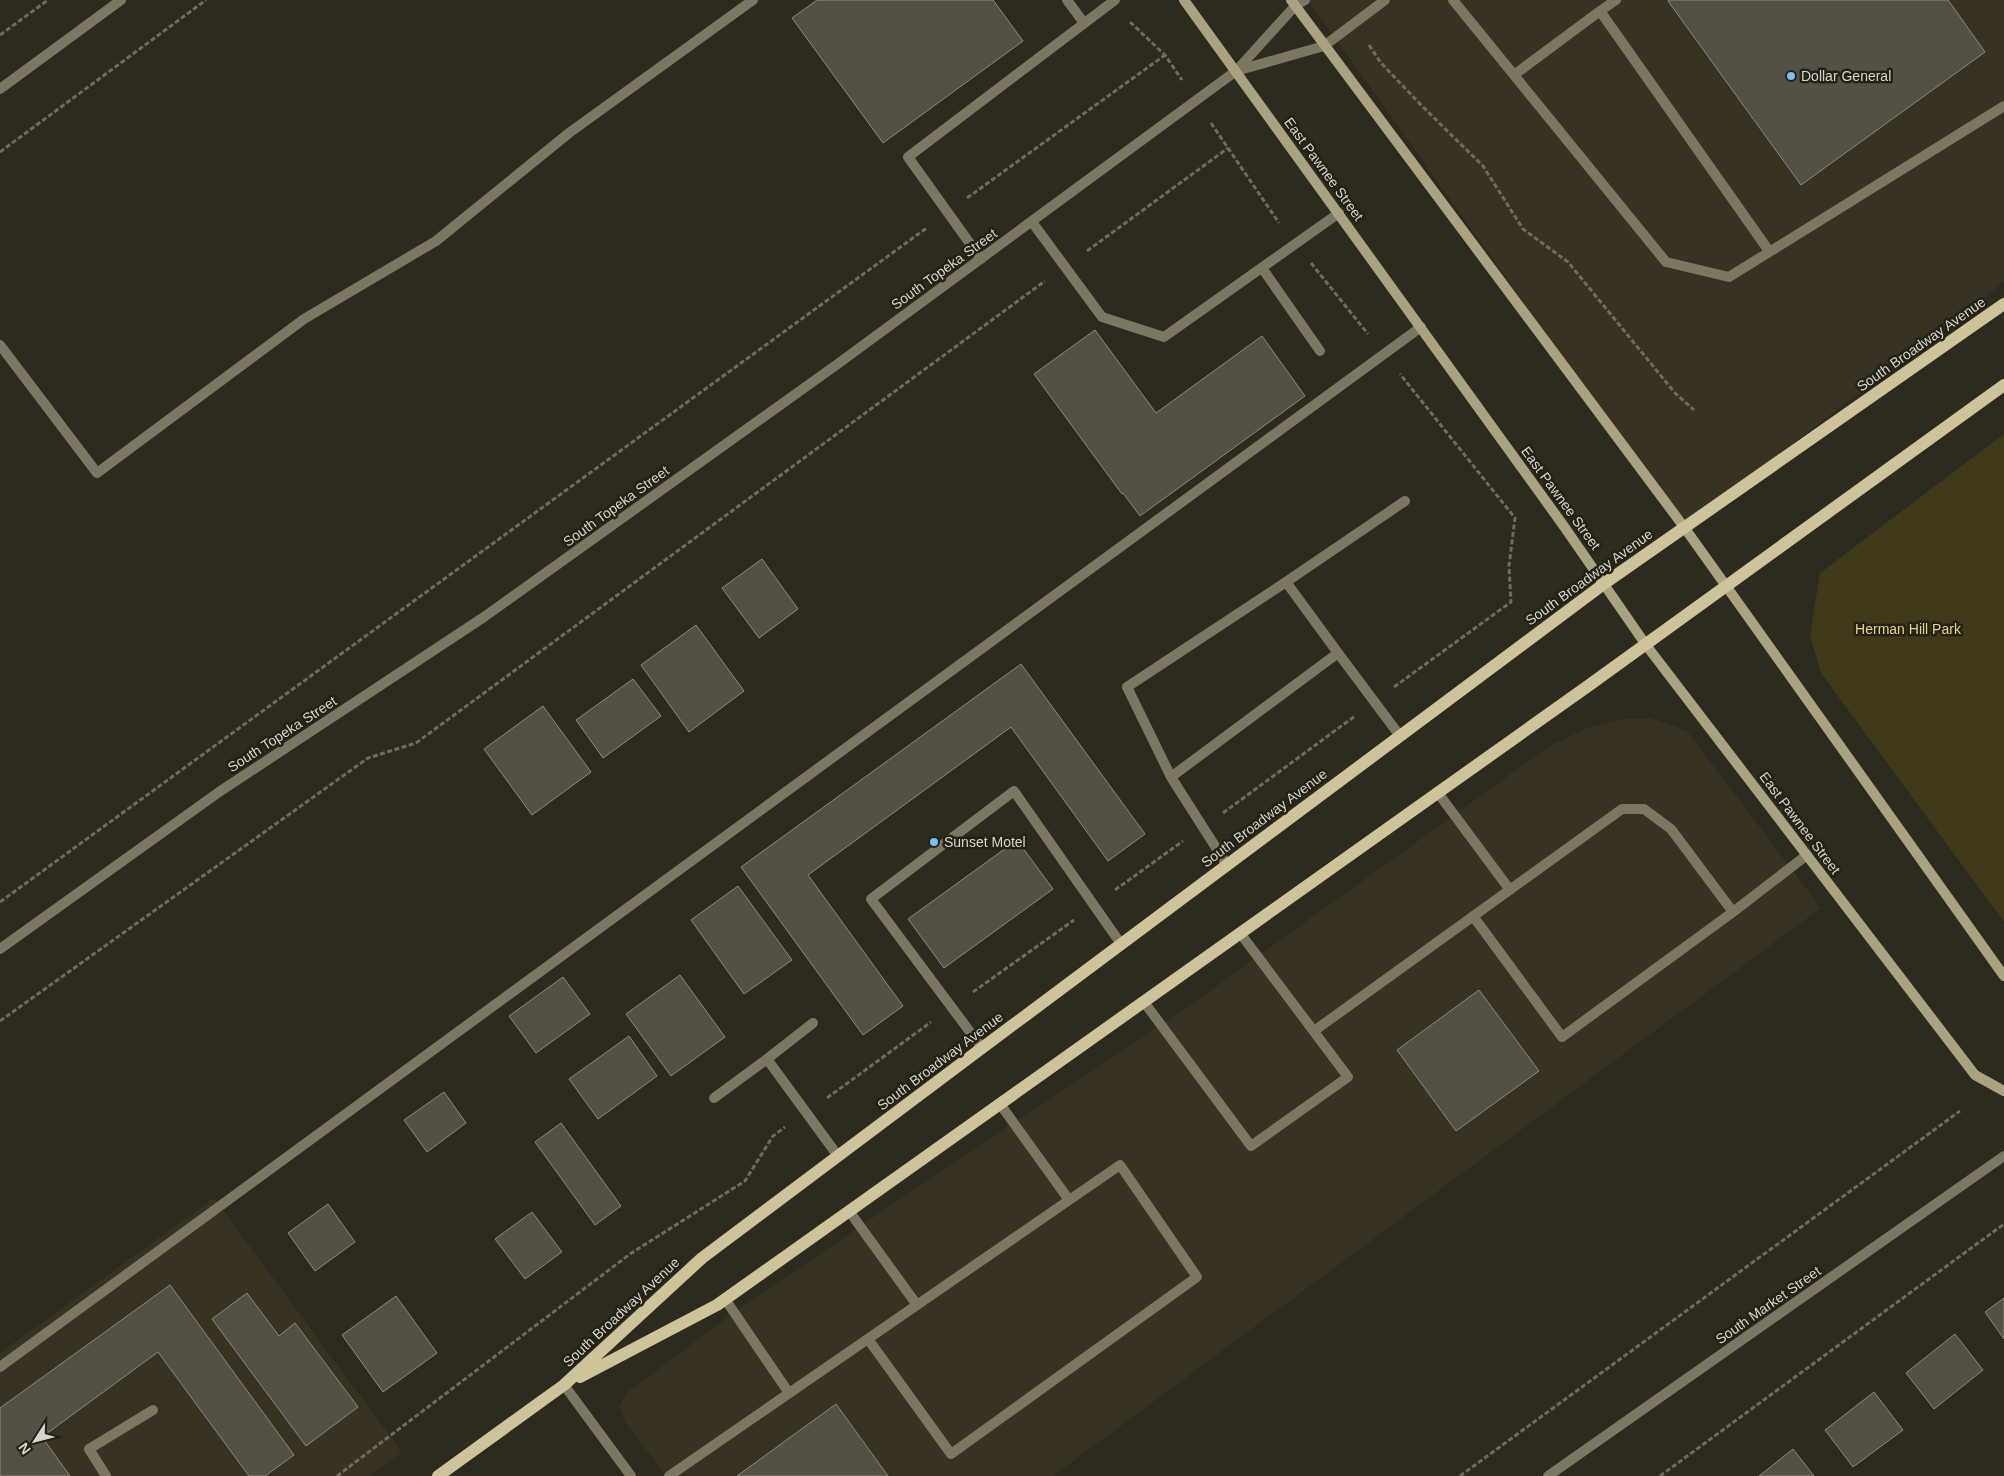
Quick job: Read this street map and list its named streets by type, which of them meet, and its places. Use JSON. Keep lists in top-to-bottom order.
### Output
{
  "streets": {
    "main road": ["East Pawnee Street", "South Broadway Avenue"],
    "street": ["South Topeka Street", "South Market Street"]
  },
  "crossings": [
    ["East Pawnee Street", "South Topeka Street"],
    ["East Pawnee Street", "South Broadway Avenue"]
  ],
  "parks": ["Herman Hill Park"],
  "places": ["Dollar General", "Sunset Motel"],
  "north": "bottom left"
}
